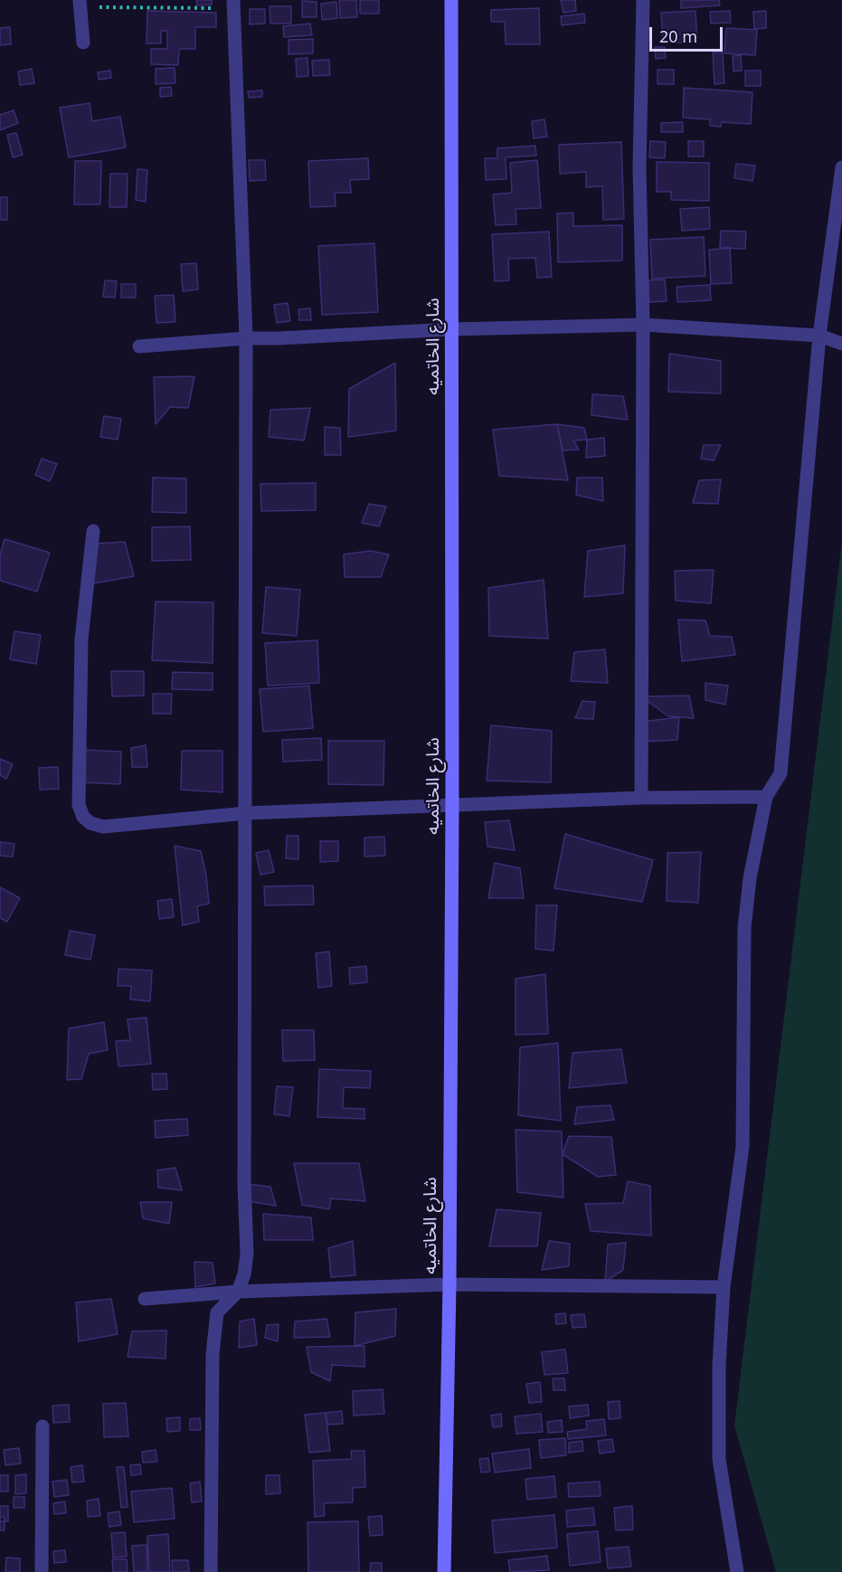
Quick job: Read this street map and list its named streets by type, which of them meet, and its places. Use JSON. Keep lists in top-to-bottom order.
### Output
{
  "streets": {
    "street": ["شارع الخاتميه"]
  },
  "scale_bar": "20 m"
}
